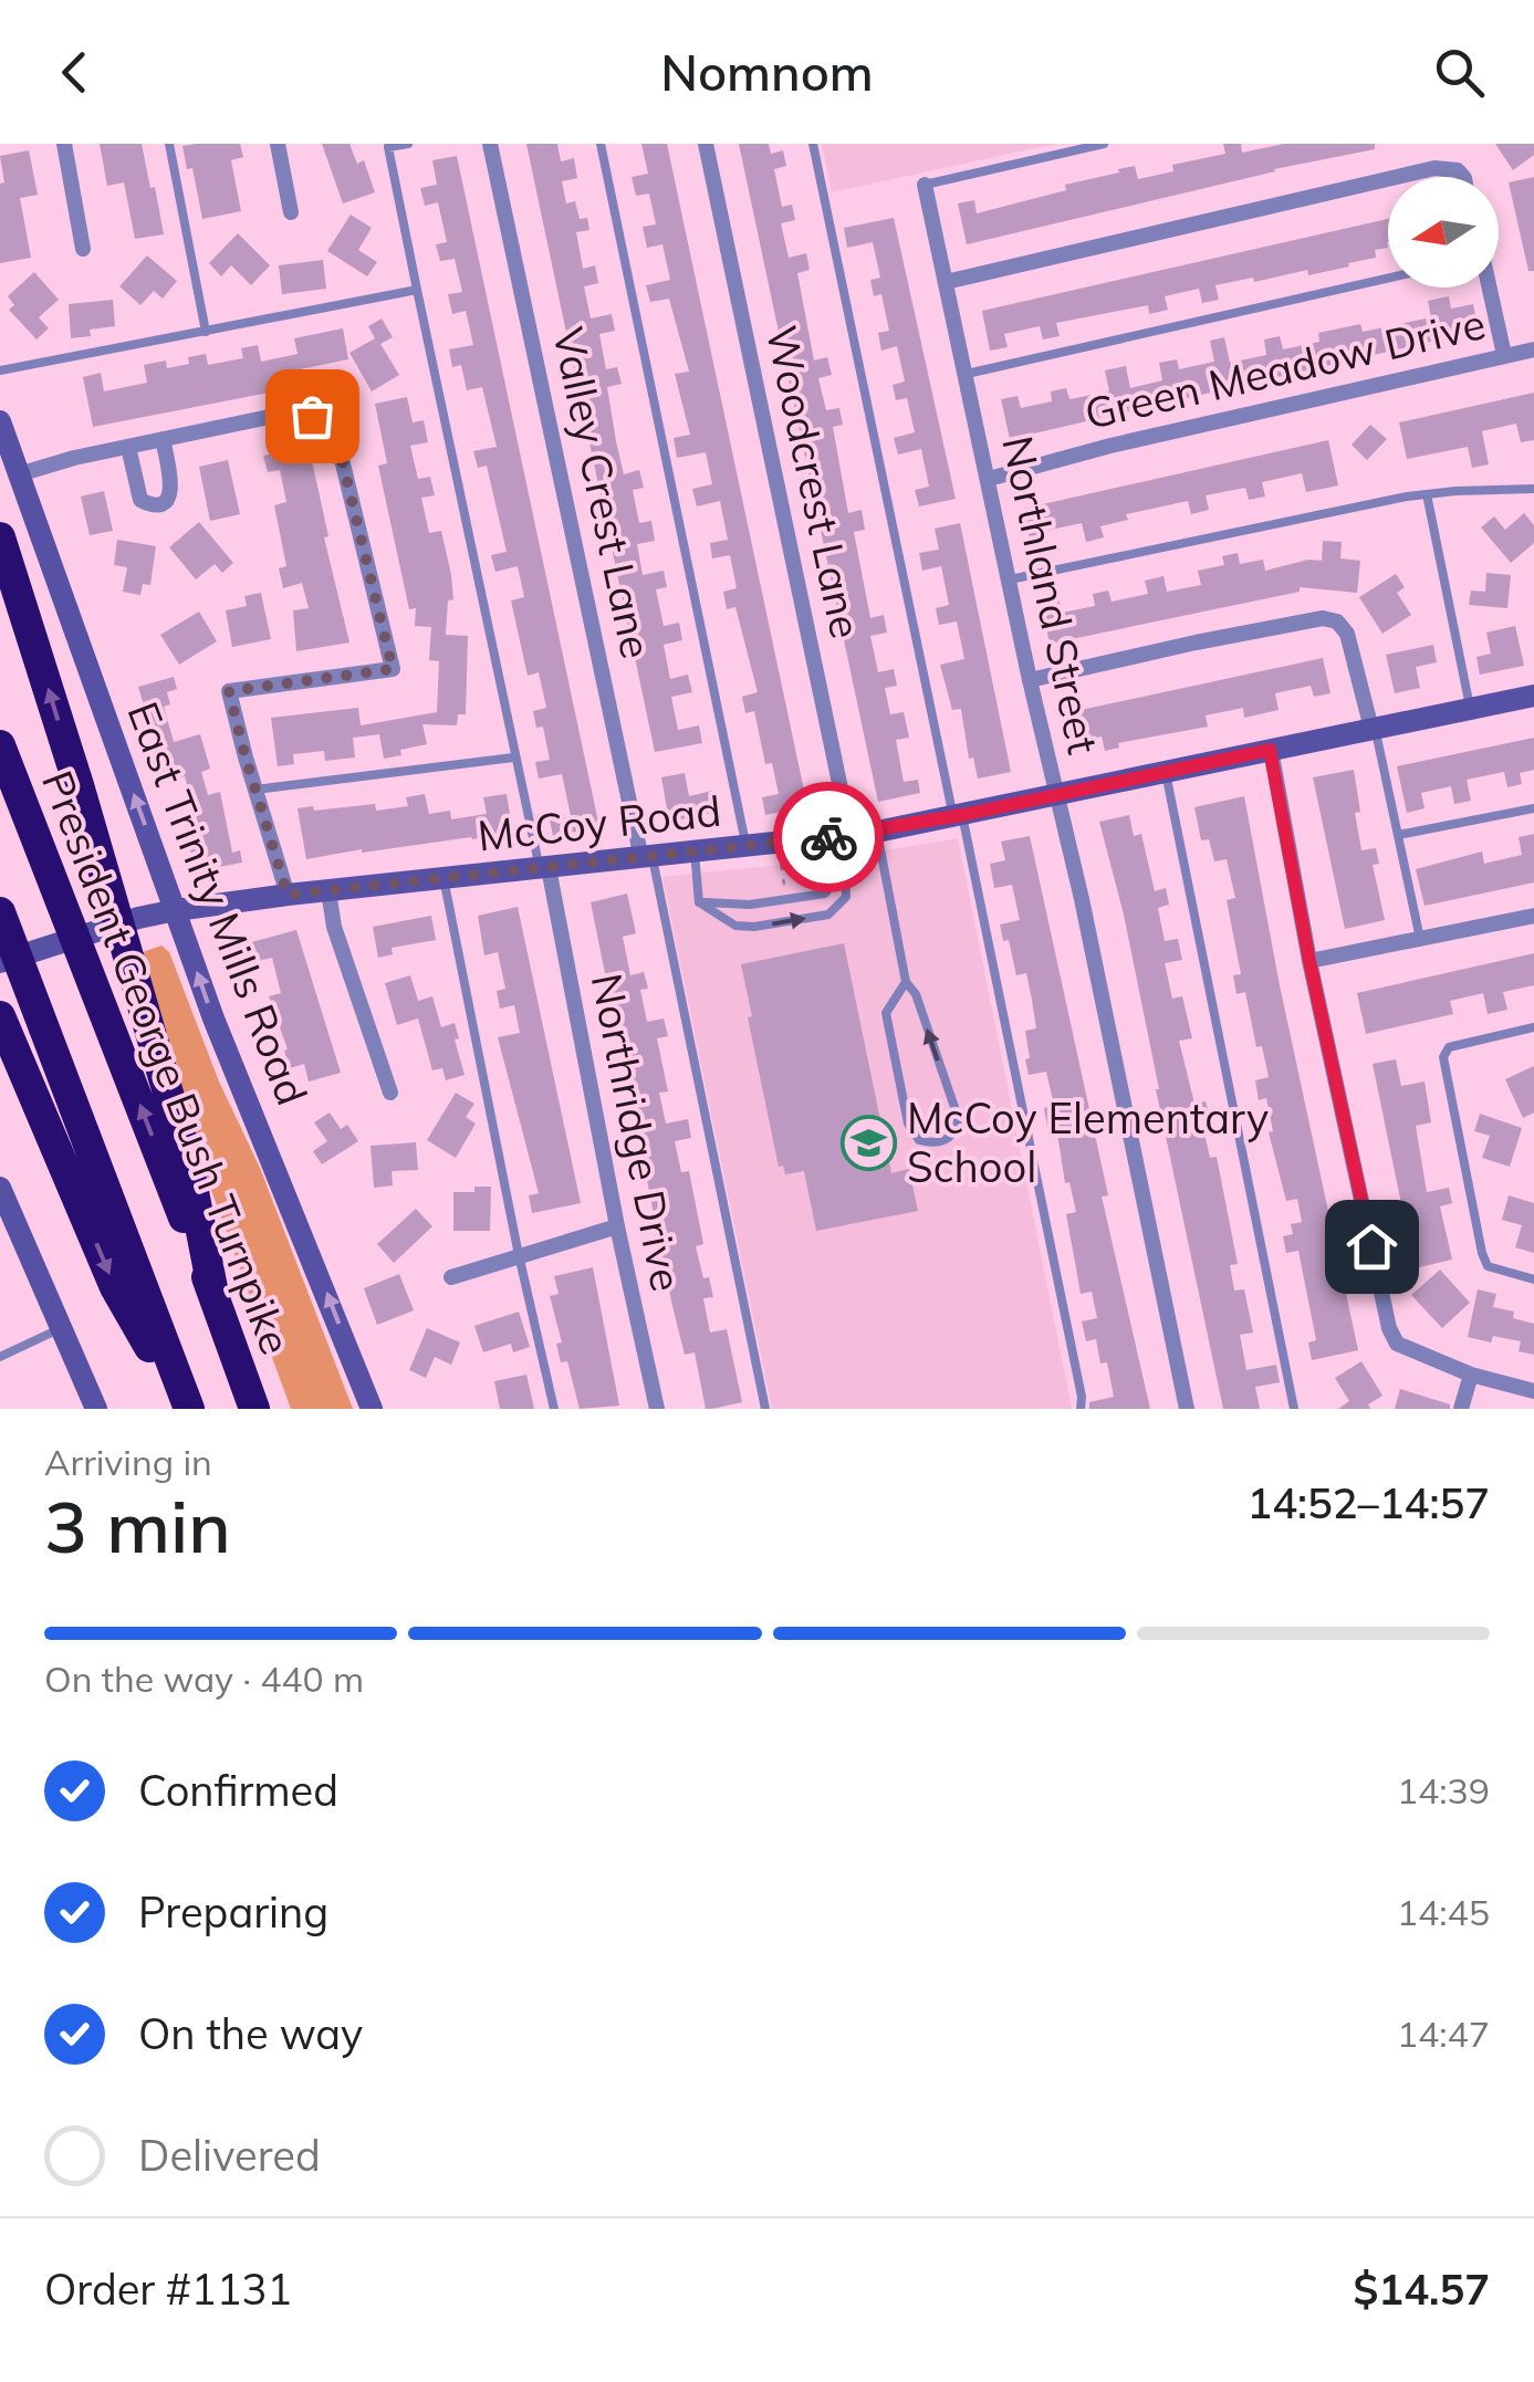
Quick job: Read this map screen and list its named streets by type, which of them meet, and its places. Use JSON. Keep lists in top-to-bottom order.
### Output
{
  "streets": {
    "highway": ["President George Bush Turnpike"],
    "street": [
      "Green Meadow Drive",
      "Woodcrest Lane",
      "Valley Crest Lane",
      "Northland Street",
      "McCoy Road",
      "East Trinity Mills Road",
      "Northridge Drive"
    ]
  },
  "crossings": [
    ["Green Meadow Drive", "Northland Street"],
    ["Woodcrest Lane", "McCoy Road"],
    ["Valley Crest Lane", "McCoy Road"],
    ["Northland Street", "McCoy Road"],
    ["McCoy Road", "East Trinity Mills Road"],
    ["McCoy Road", "Northridge Drive"]
  ],
  "places": {
    "school or university": ["McCoy Elementary School"]
  },
  "north": "left",
  "page": {
    "header": "Nomnom",
    "heading": ["3 min", "Arriving in", "14:52–14:57"],
    "panel": ["Order #1131", "$14.57"],
    "bar": "On the way · 440 m",
    "list": [
      ["Confirmed", "14:39"],
      ["Preparing", "14:45"],
      ["On the way", "14:47"],
      "Delivered"
    ]
  }
}
